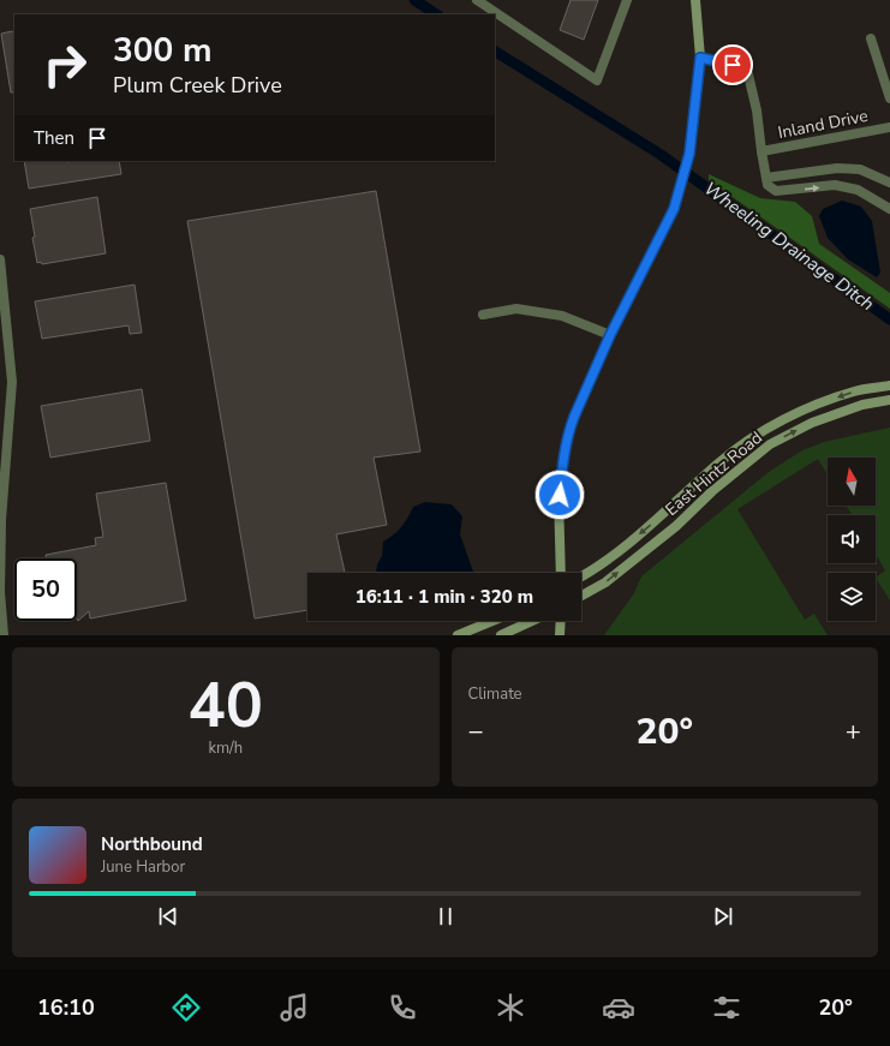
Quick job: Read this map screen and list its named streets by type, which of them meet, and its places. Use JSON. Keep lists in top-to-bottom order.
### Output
{
  "streets": {
    "main road": ["East Hintz Road"],
    "street": ["Inland Drive"]
  },
  "water": ["Wheeling Drainage Ditch"],
  "north": "top",
  "page": {
    "turn": ["300 m", "Plum Creek Drive"],
    "then": "Then",
    "limit": "50",
    "trip": "16:11 · 1 min · 320 m",
    "tile": [
      ["40", "km/h"],
      "Climate"
    ],
    "heat": ["−", "20°", "+"],
    "song": ["Northbound", "June Harbor"],
    "tabs": ["16:10", "20°"]
  }
}
